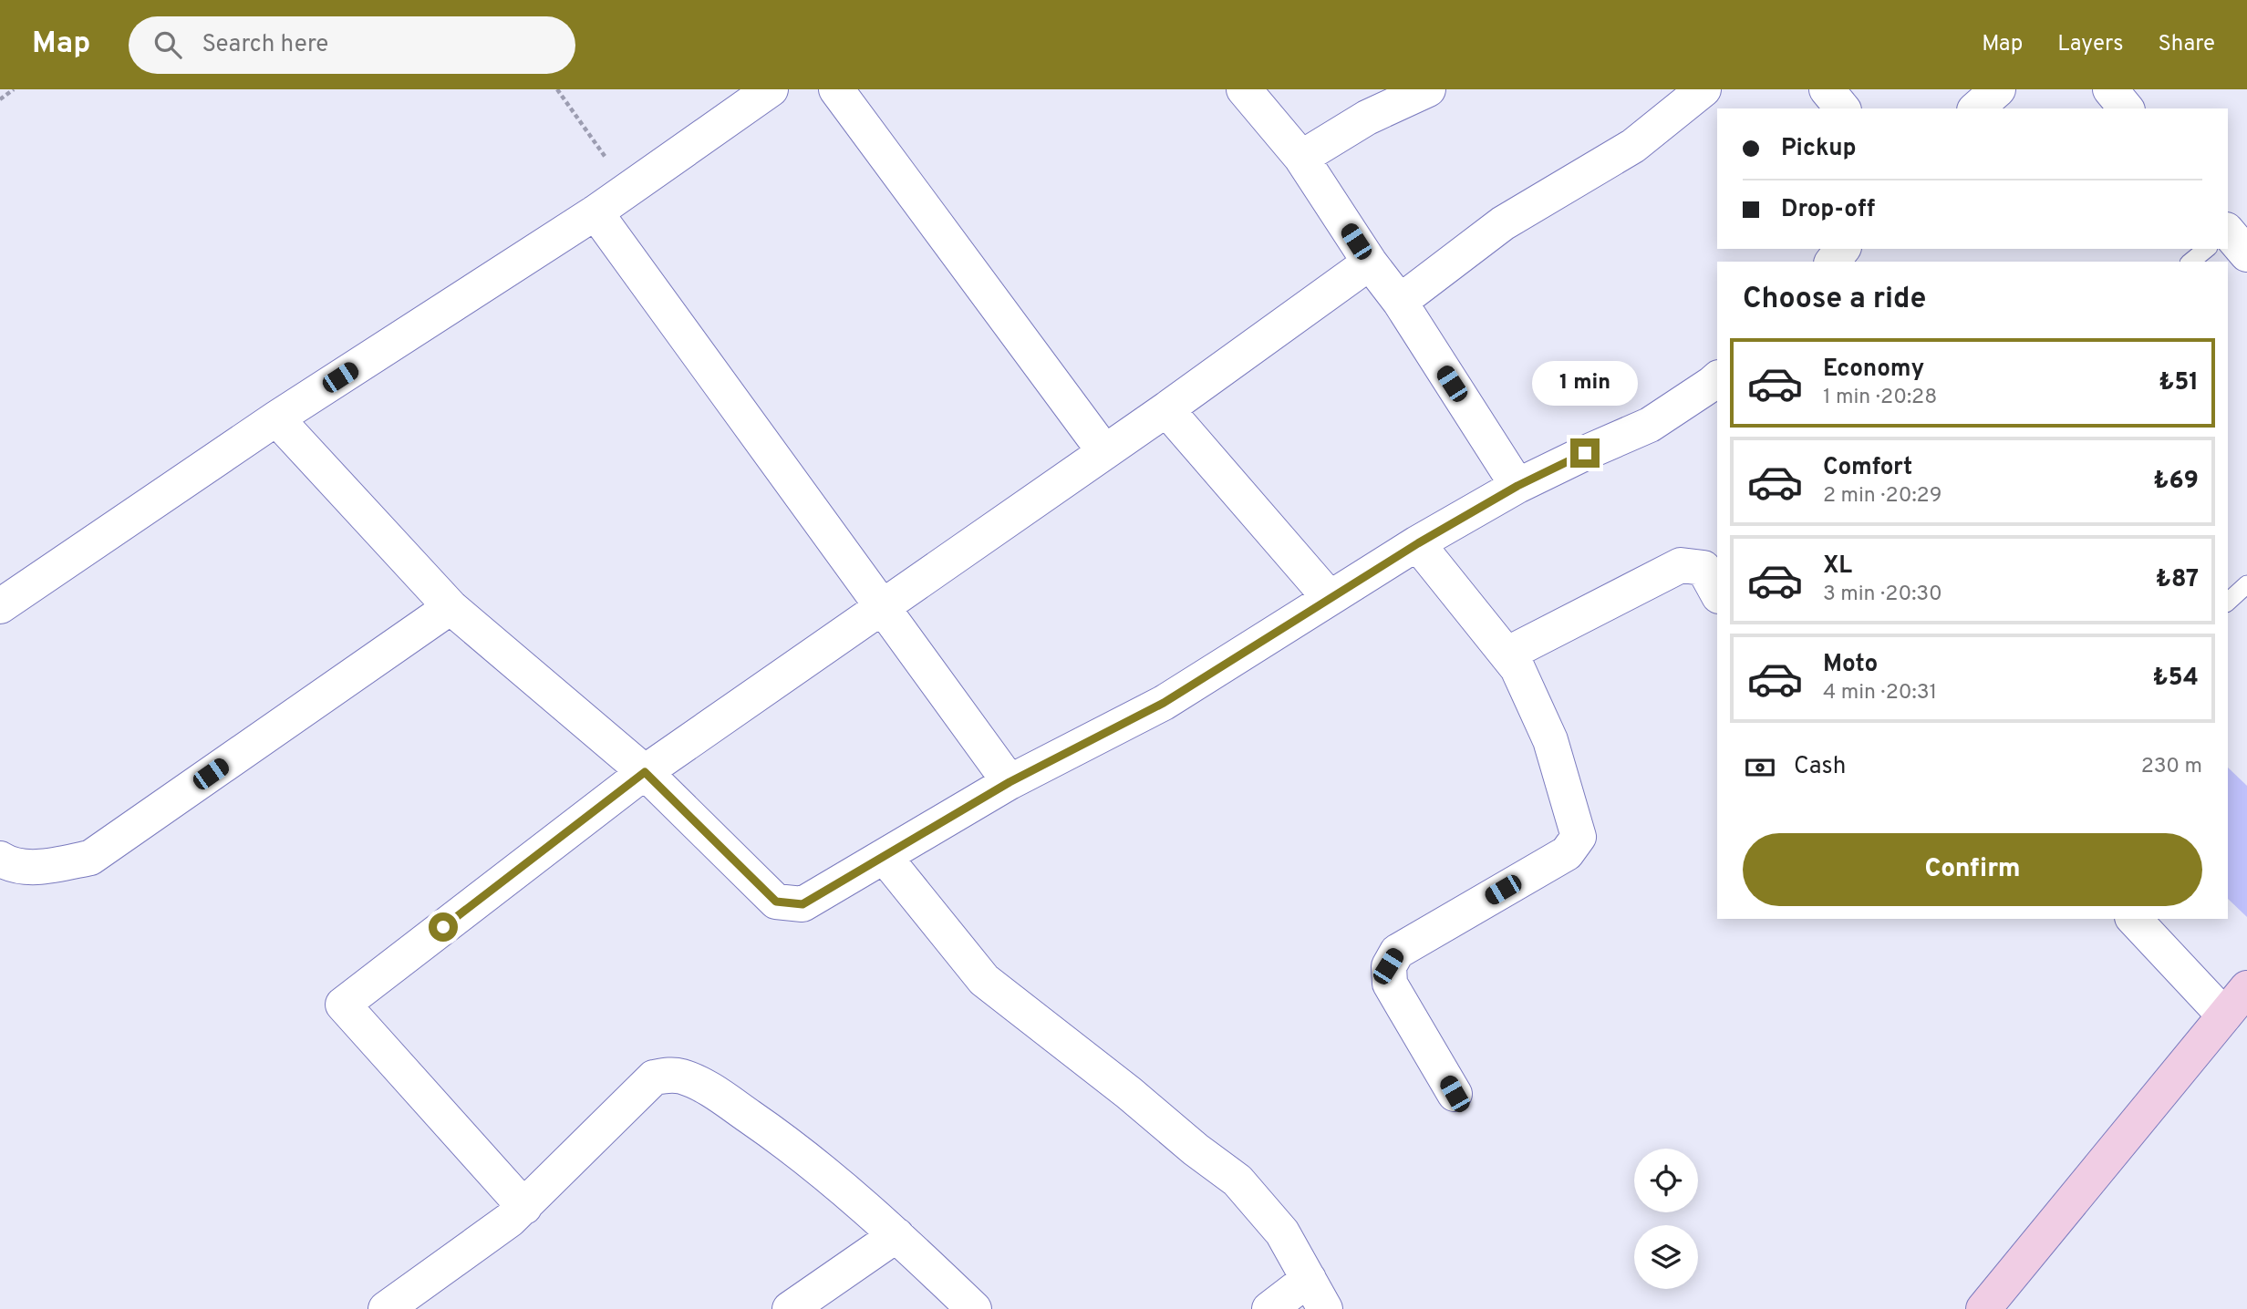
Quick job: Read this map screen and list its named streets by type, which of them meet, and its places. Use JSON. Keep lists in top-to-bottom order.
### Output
{
  "page": {
    "header": "Map",
    "search": "Search here",
    "nav": ["Map", "Layers", "Share"],
    "banner": ["Pickup", "Drop-off"],
    "heading": "Choose a ride",
    "list": [
      {
        "name": "Economy",
        "note": "1 min · 20:28",
        "value": "₺51"
      },
      {
        "name": "Comfort",
        "note": "2 min · 20:29",
        "value": "₺69"
      },
      {
        "name": "XL",
        "note": "3 min · 20:30",
        "value": "₺87"
      },
      {
        "name": "Moto",
        "note": "4 min · 20:31",
        "value": "₺54"
      }
    ],
    "bubble": "1 min",
    "pay": ["Cash", "230 m"],
    "buttons": "Confirm"
  }
}
